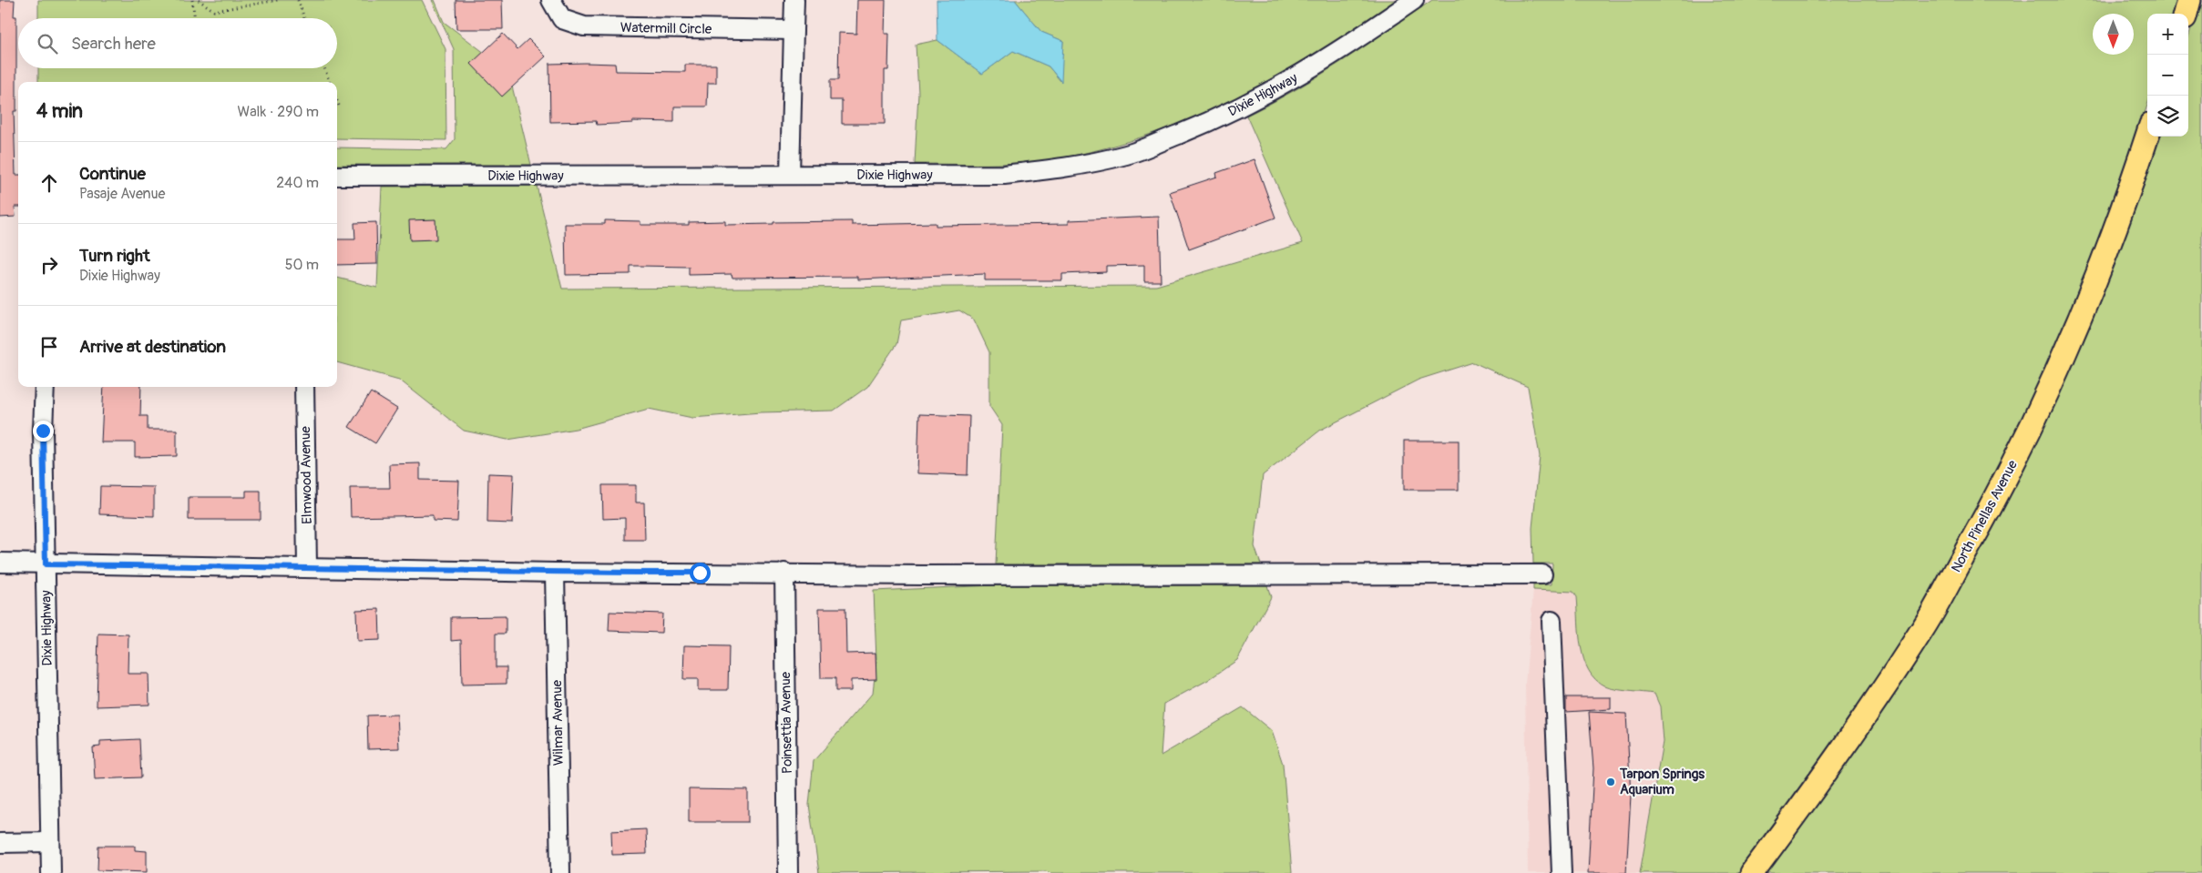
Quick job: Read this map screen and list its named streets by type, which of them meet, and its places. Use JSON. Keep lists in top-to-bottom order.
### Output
{
  "streets": {
    "main road": ["North Pinellas Avenue"],
    "street": [
      "Watermill Circle",
      "Dixie Highway",
      "Elmwood Avenue",
      "Wilmar Avenue",
      "Poinsettia Avenue"
    ]
  },
  "places": ["Tarpon Springs Aquarium"],
  "north": "bottom",
  "page": {
    "map_buttons": ["+", "−"],
    "search": "Search here",
    "heading": ["4 min", "Walk · 290 m"],
    "list": [
      ["Continue", "Pasaje Avenue", "240 m"],
      ["Turn right", "Dixie Highway", "50 m"],
      "Arrive at destination"
    ]
  }
}
